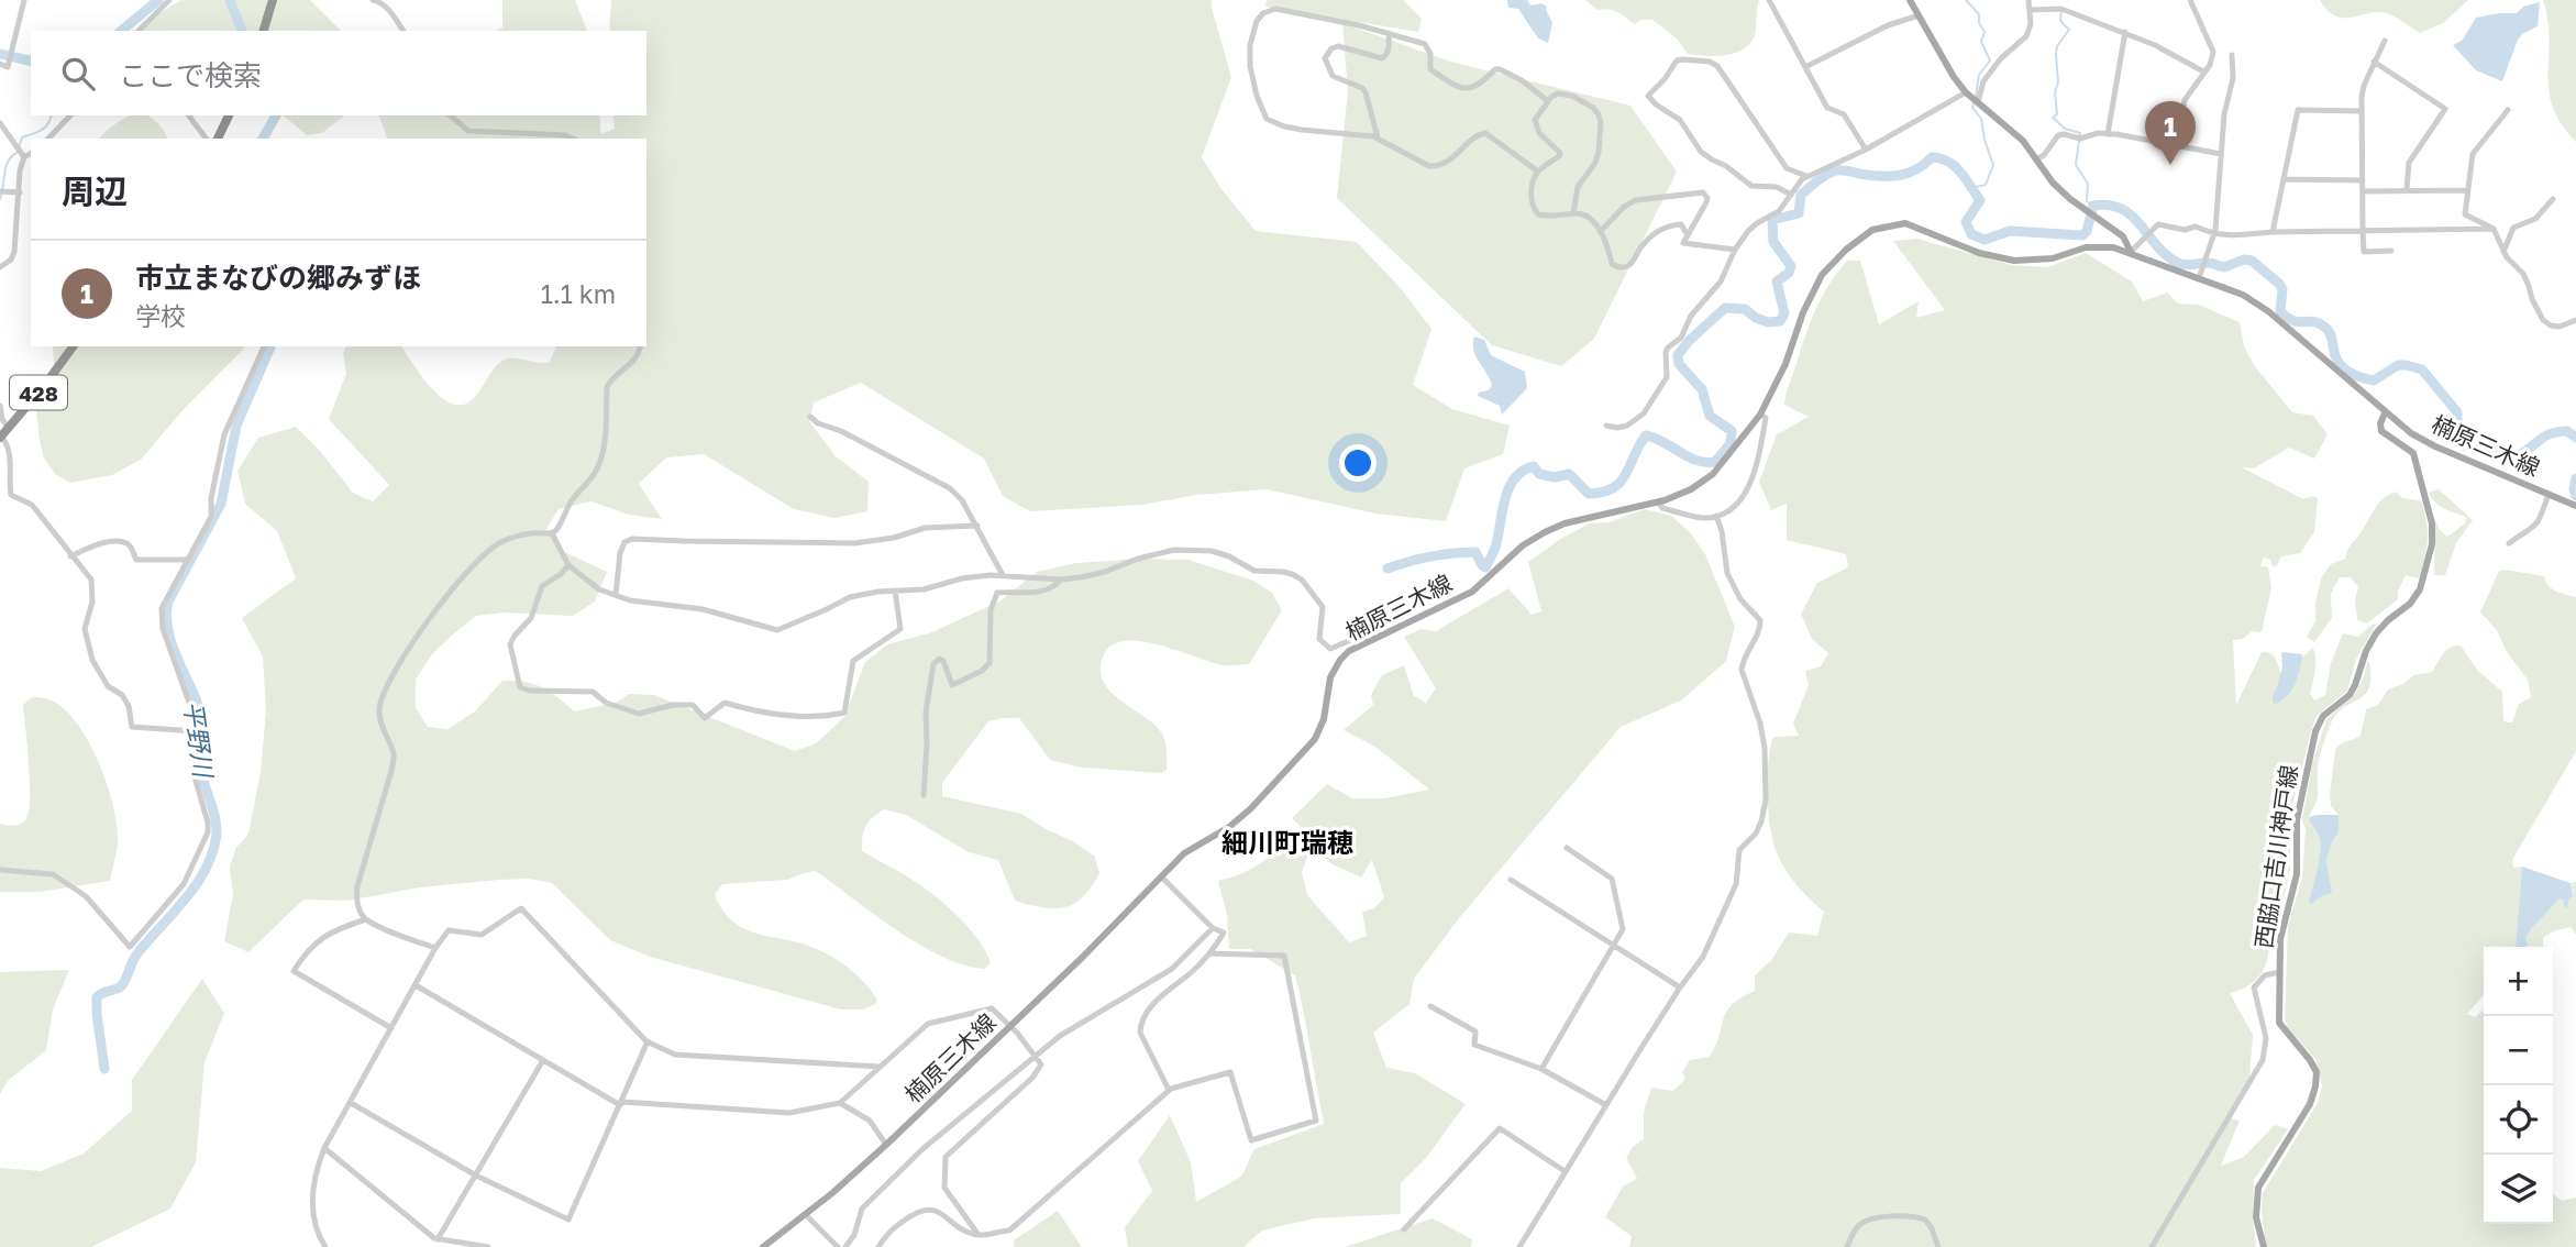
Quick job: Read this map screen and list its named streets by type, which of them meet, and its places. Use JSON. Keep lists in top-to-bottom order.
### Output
{
  "streets": {
    "highway": ["428"],
    "main road": ["楠原三木線", "西脇口吉川神戸線"]
  },
  "crossings": [
    ["楠原三木線", "西脇口吉川神戸線"]
  ],
  "districts": ["細川町瑞穂"],
  "water": ["平野川"],
  "page": {
    "search": "ここで検索",
    "pins": "1",
    "heading": "周辺",
    "list": [
      {
        "mark": "1",
        "name": "市立まなびの郷みずほ",
        "note": "学校",
        "value": "1.1 km"
      }
    ],
    "map_buttons": ["+", "−"]
  }
}
